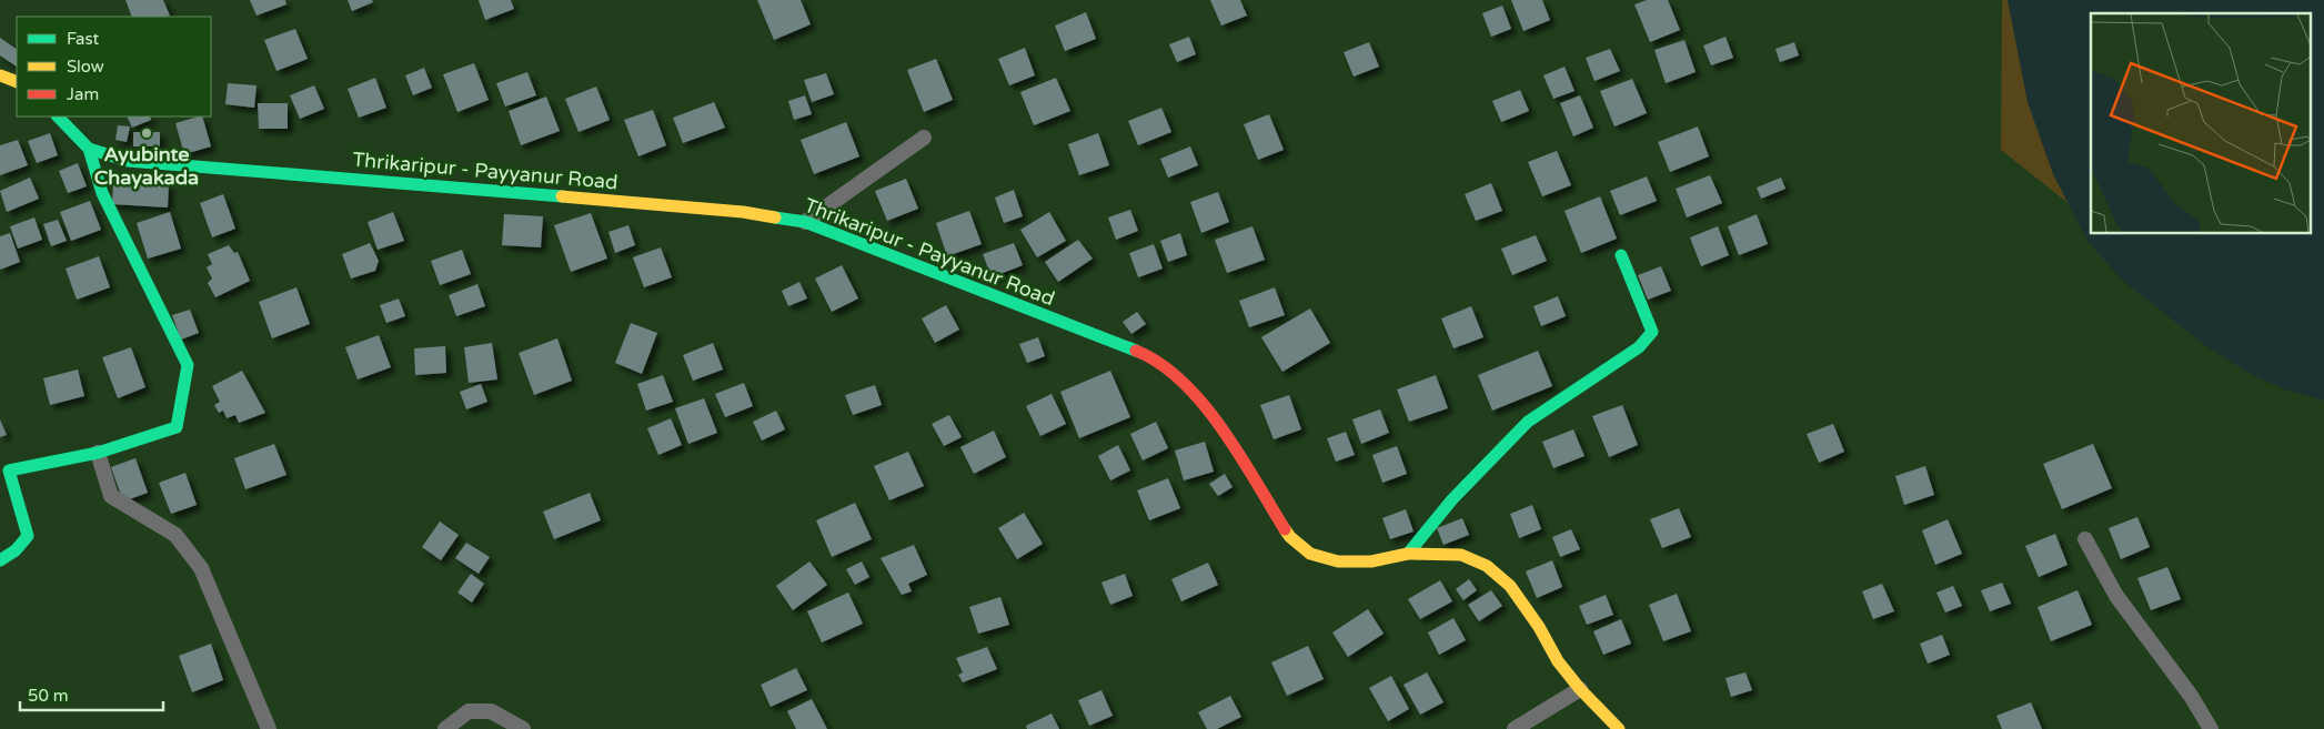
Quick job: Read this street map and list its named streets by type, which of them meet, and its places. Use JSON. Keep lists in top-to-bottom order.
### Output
{
  "streets": {
    "main road": ["Thrikaripur - Payyanur Road"]
  },
  "places": ["Ayubinte Chayakada"],
  "legend": ["Fast", "Slow", "Jam"],
  "scale_bar": "50 m"
}
